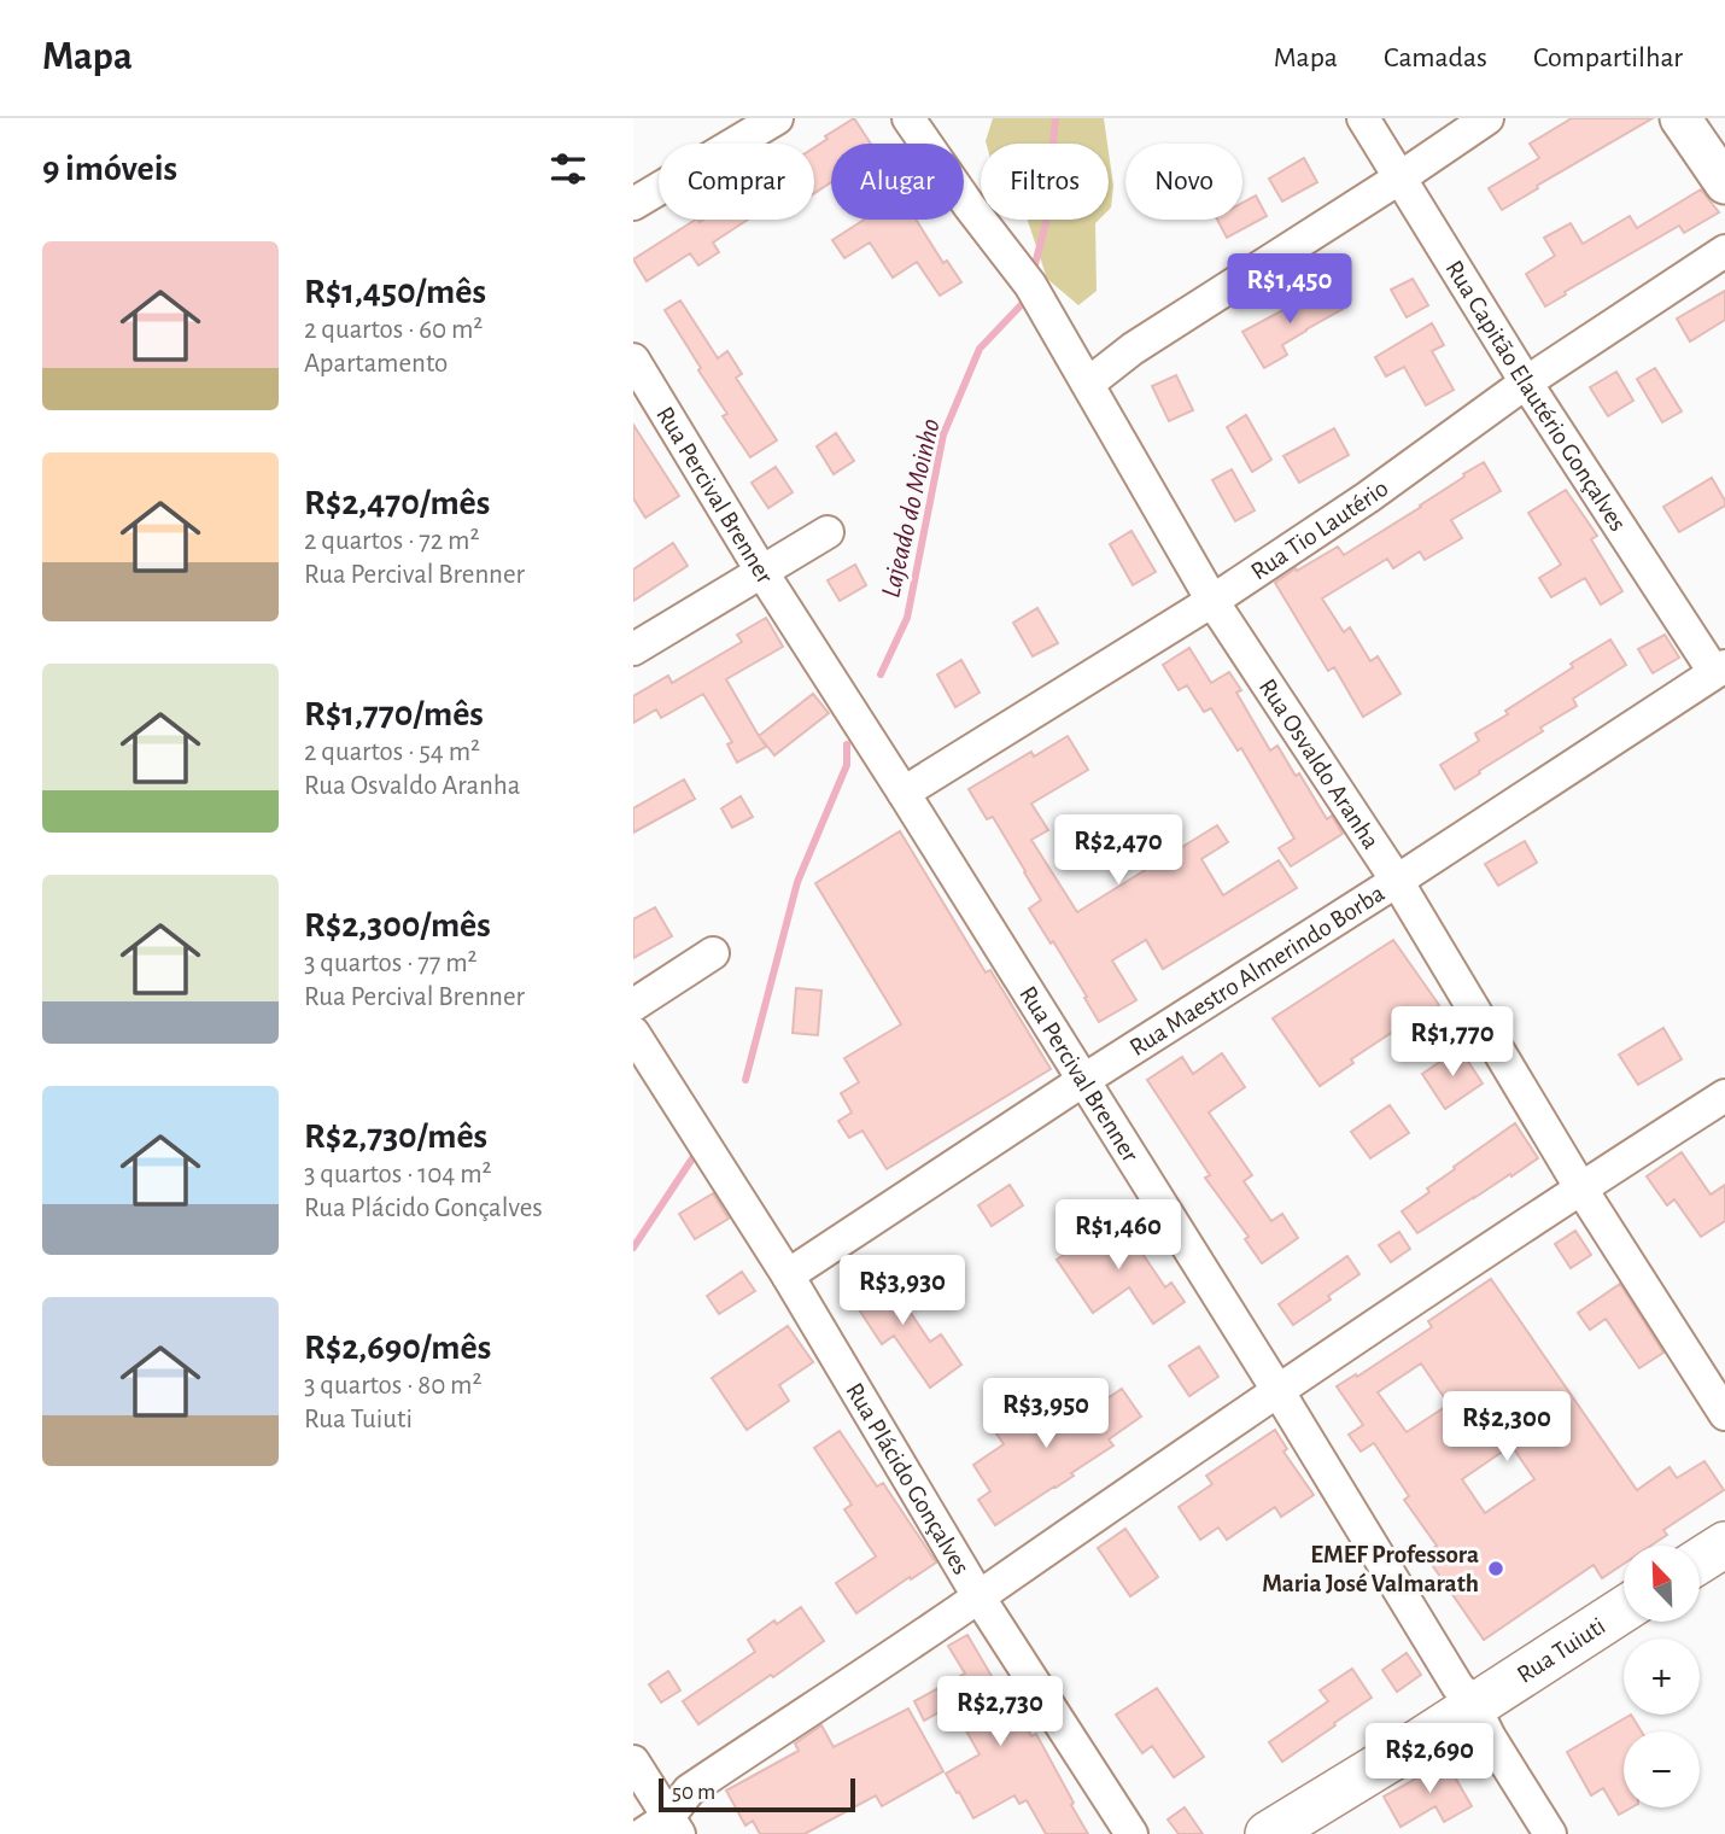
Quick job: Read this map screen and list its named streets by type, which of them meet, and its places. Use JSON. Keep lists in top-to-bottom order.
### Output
{
  "streets": {
    "main road": ["Rua Tuiuti"],
    "street": [
      "Rua Capitão Elautério Gonçalves",
      "Rua Percival Brenner",
      "Rua Tio Lautério",
      "Rua Osvaldo Aranha",
      "Rua Maestro Almerindo Borba",
      "Rua Plácido Gonçalves"
    ]
  },
  "crossings": [
    ["Rua Capitão Elautério Gonçalves", "Rua Tio Lautério"],
    ["Rua Capitão Elautério Gonçalves", "Rua Maestro Almerindo Borba"],
    ["Rua Percival Brenner", "Rua Tio Lautério"],
    ["Rua Percival Brenner", "Rua Maestro Almerindo Borba"],
    ["Rua Percival Brenner", "Rua Tuiuti"],
    ["Rua Tio Lautério", "Rua Osvaldo Aranha"],
    ["Rua Osvaldo Aranha", "Rua Maestro Almerindo Borba"],
    ["Rua Maestro Almerindo Borba", "Rua Plácido Gonçalves"]
  ],
  "water": ["Lajeado do Moinho"],
  "places": ["EMEF Professora Maria José Valmarath"],
  "scale_bar": "50 m",
  "north": "top left",
  "page": {
    "header": "Mapa",
    "nav": ["Mapa", "Camadas", "Compartilhar"],
    "heading": "9 imóveis",
    "chip": [
      "Comprar",
      "Alugar",
      "Filtros",
      "Novo"
    ],
    "list": [
      {
        "name": "R$1,450/mês",
        "note": "2 quartos · 60 m² · Apartamento"
      },
      {
        "name": "R$2,470/mês",
        "note": "2 quartos · 72 m² · Rua Percival Brenner"
      },
      {
        "name": "R$1,770/mês",
        "note": "2 quartos · 54 m² · Rua Osvaldo Aranha"
      },
      {
        "name": "R$2,300/mês",
        "note": "3 quartos · 77 m² · Rua Percival Brenner"
      },
      {
        "name": "R$2,730/mês",
        "note": "3 quartos · 104 m² · Rua Plácido Gonçalves"
      },
      {
        "name": "R$2,690/mês",
        "note": "3 quartos · 80 m² · Rua Tuiuti"
      }
    ],
    "price": [
      "R$1,450",
      "R$2,470",
      "R$1,770",
      "R$1,460",
      "R$3,930",
      "R$3,950",
      "R$2,300",
      "R$2,730",
      "R$2,690"
    ],
    "map_buttons": ["+", "−"],
    "scale": "50 m"
  }
}
